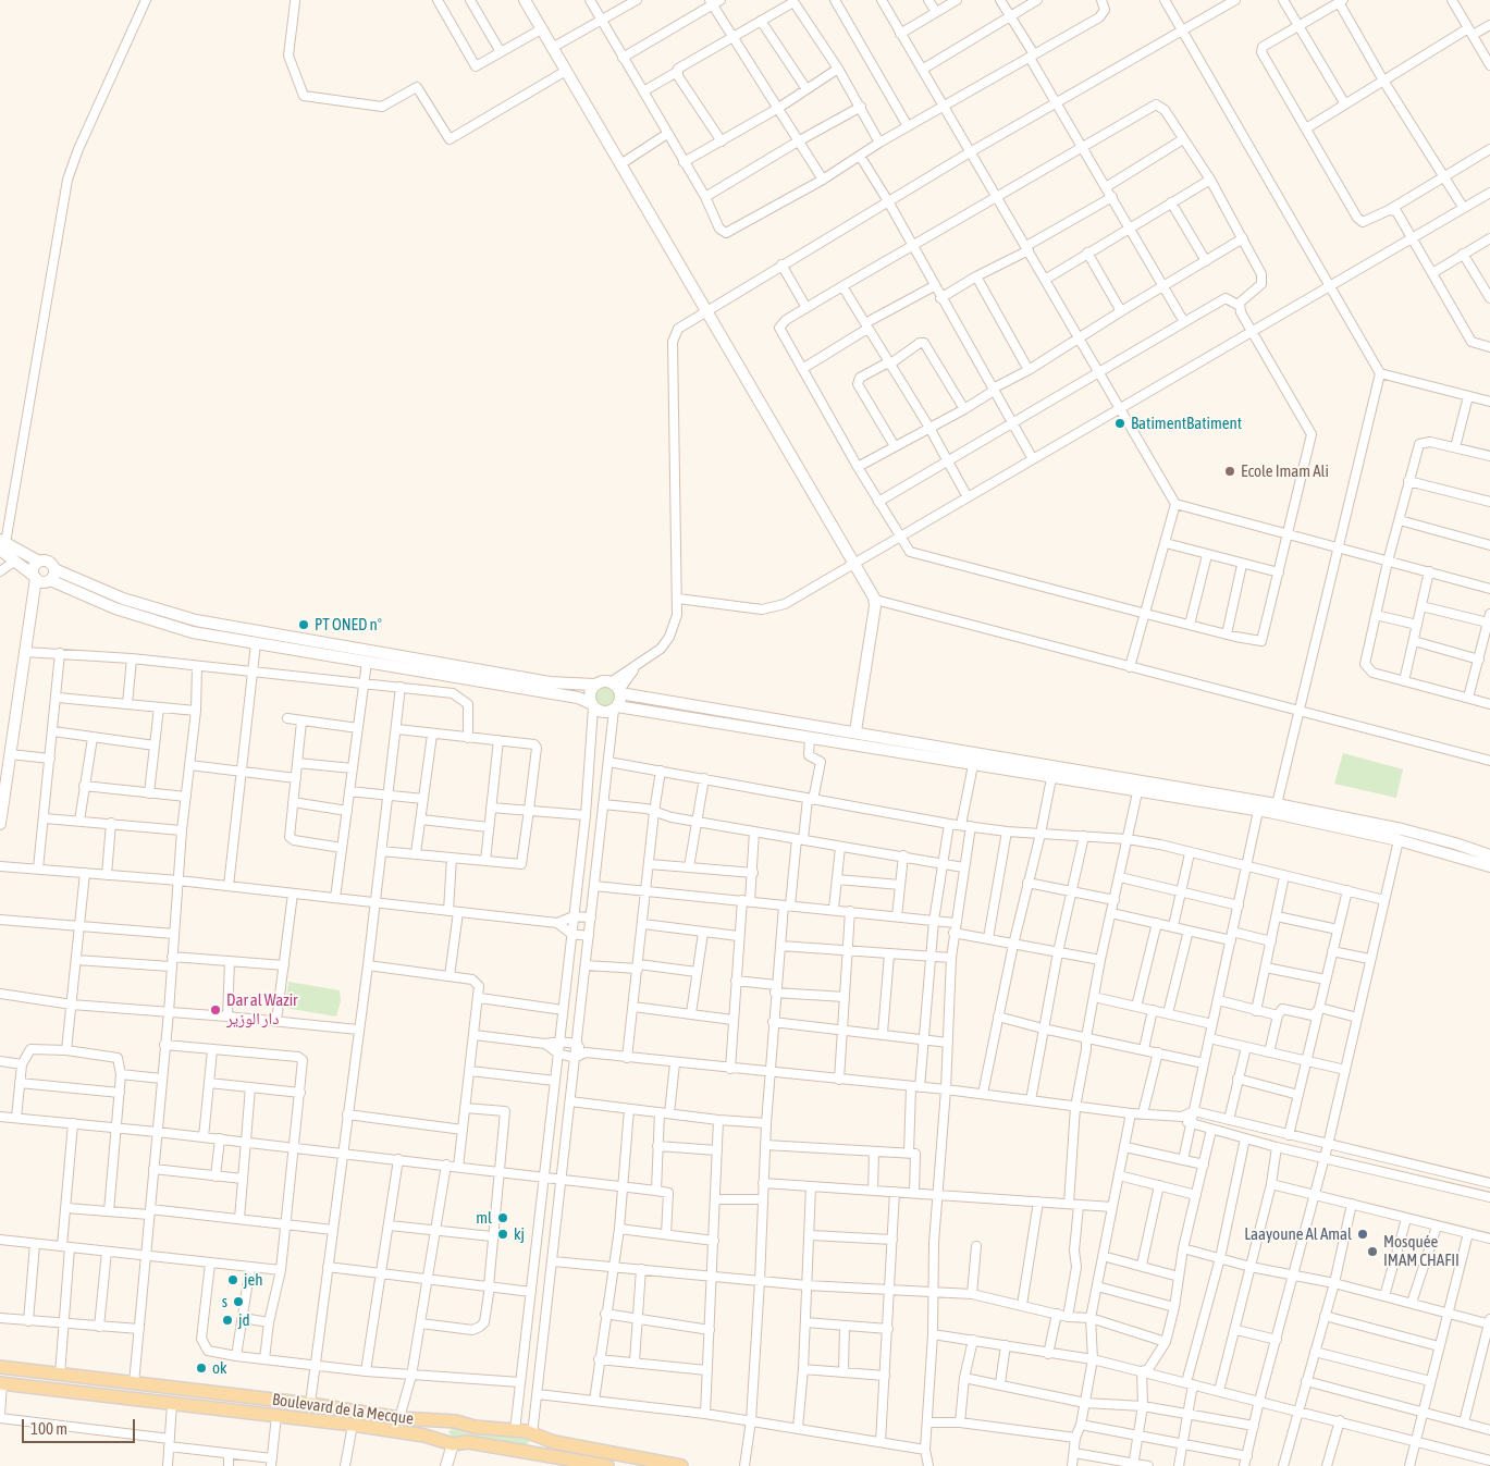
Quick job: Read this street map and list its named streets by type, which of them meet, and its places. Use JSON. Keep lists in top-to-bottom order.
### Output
{
  "streets": {
    "main road": ["Boulevard de la Mecque"]
  },
  "places": [
    "BatimentBatiment",
    "Ecole Imam Ali",
    "PT ONED n°",
    "Dar al Wazir دار الوزير",
    "ml",
    "kj",
    "Laayoune Al Amal",
    "Mosquée IMAM CHAFII",
    "jeh",
    "s",
    "jd",
    "ok"
  ],
  "scale_bar": "100 m"
}
